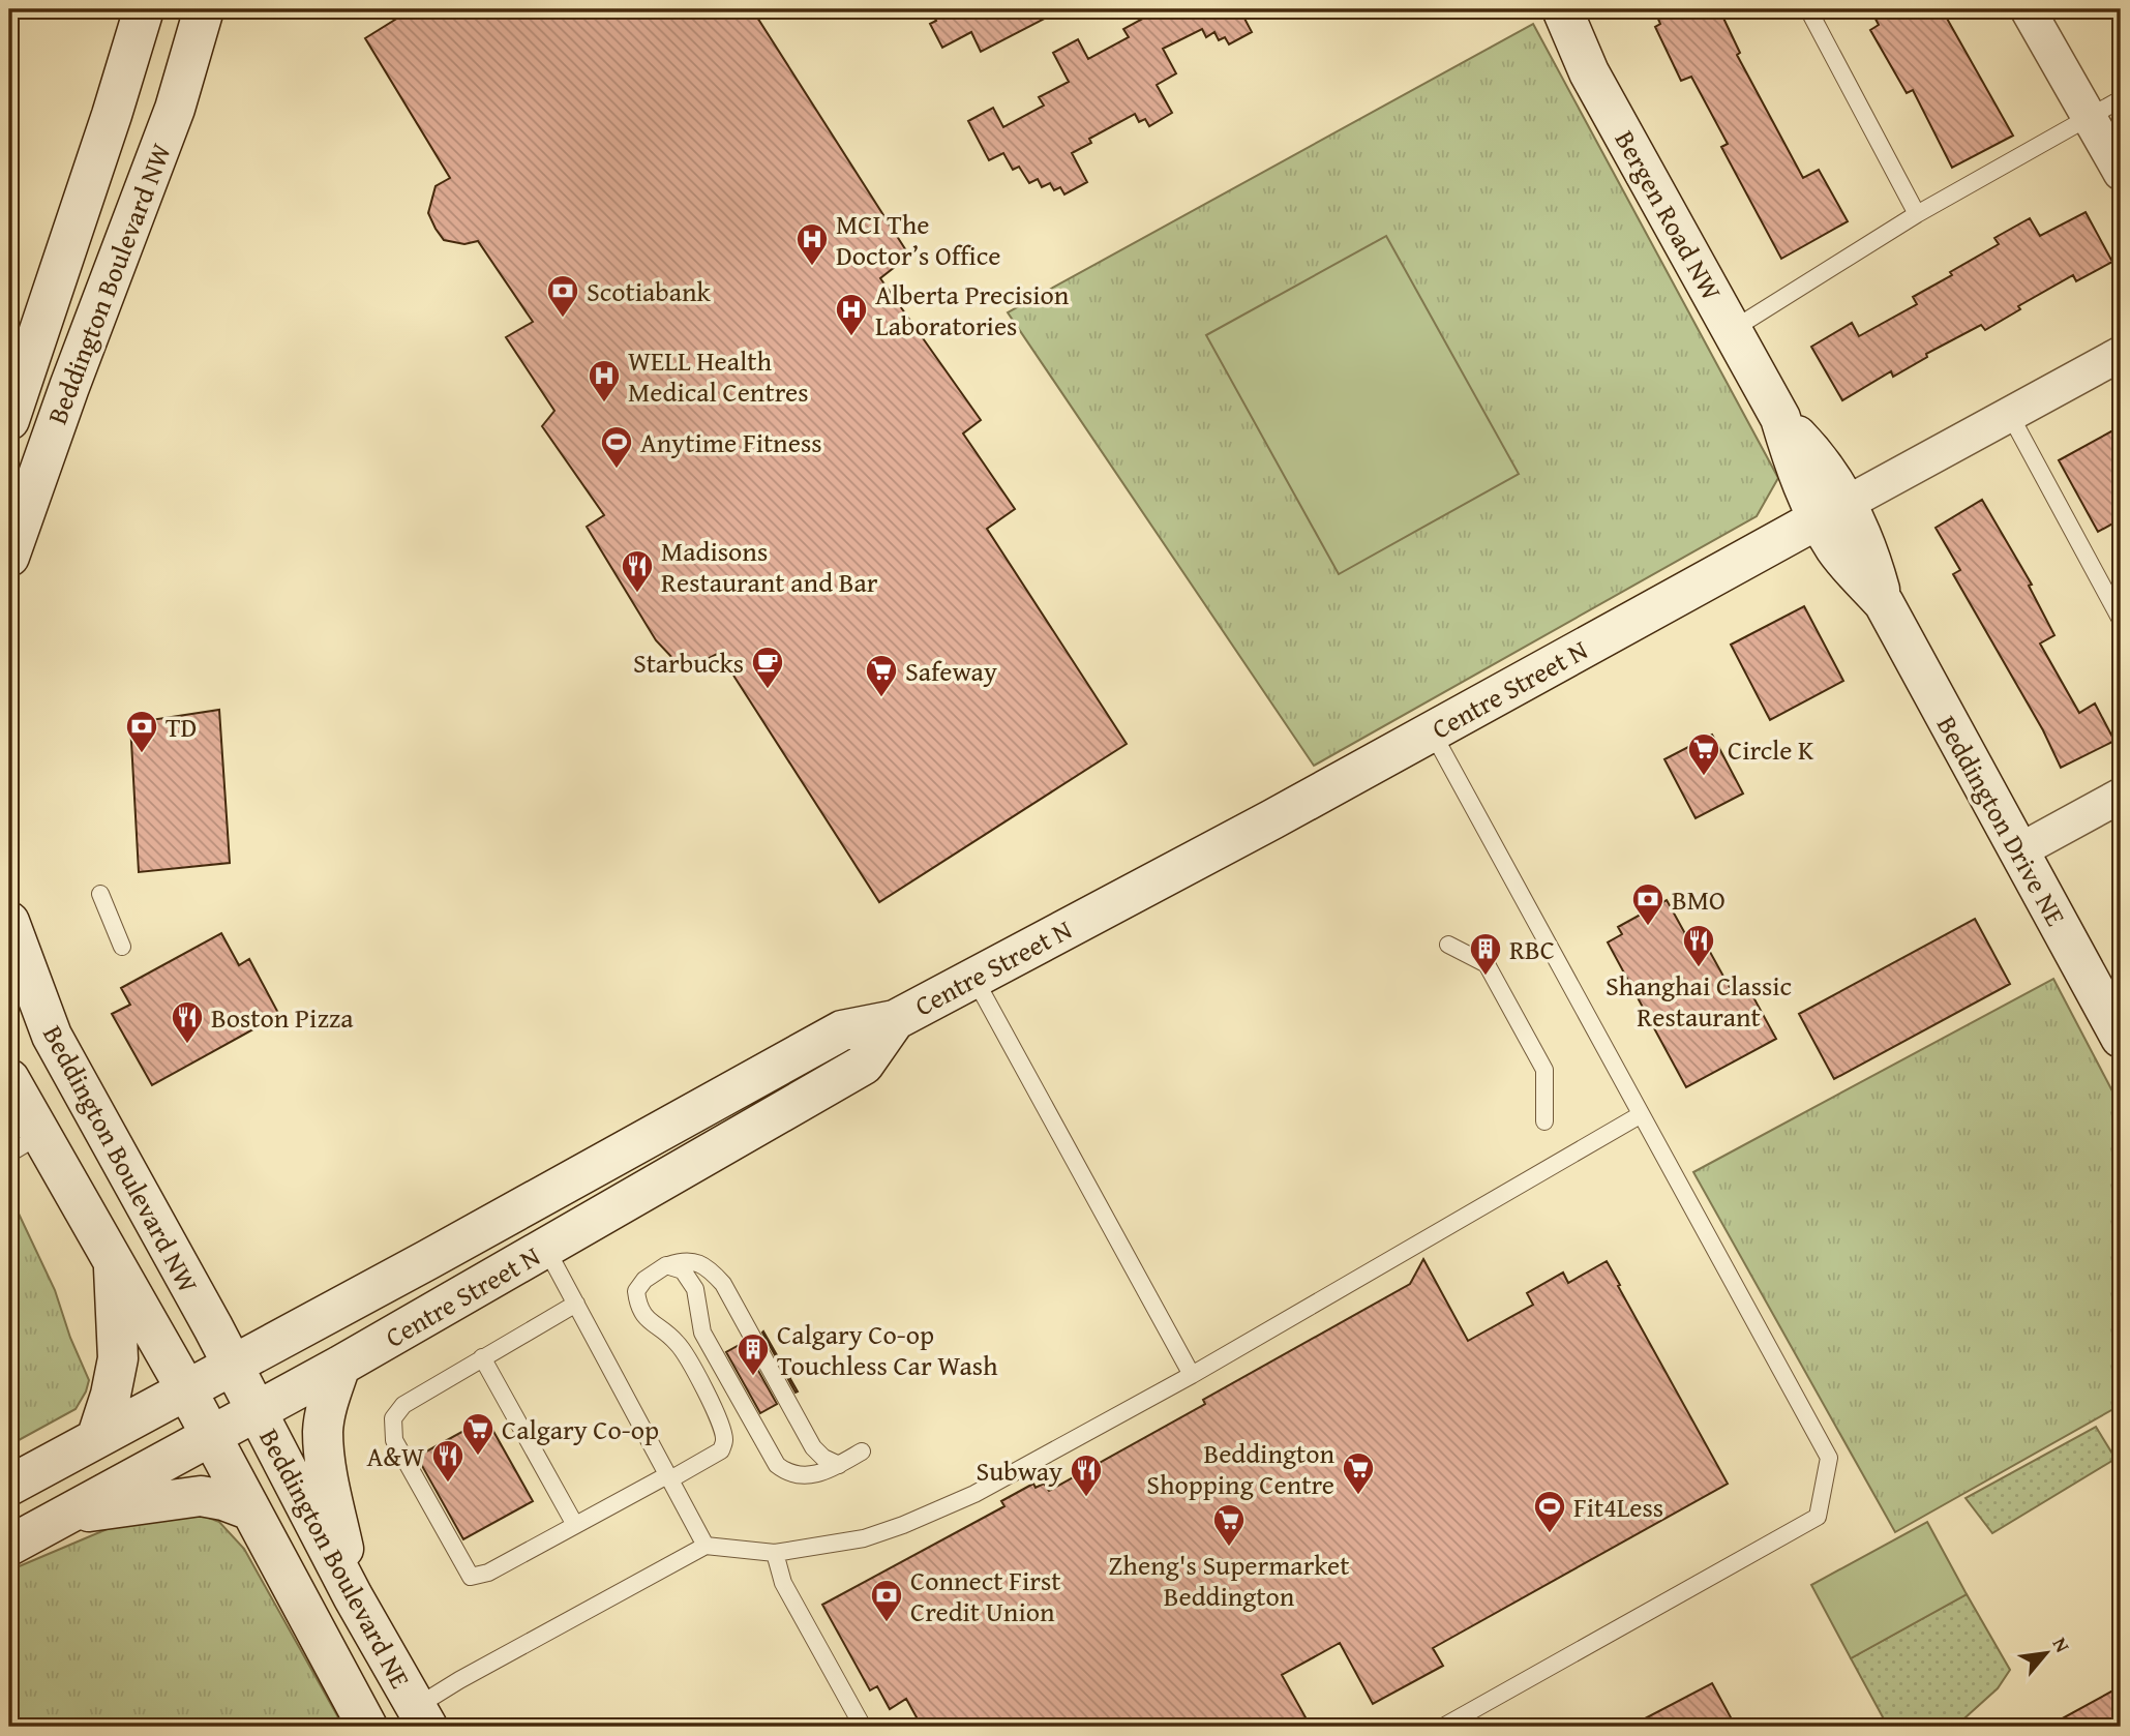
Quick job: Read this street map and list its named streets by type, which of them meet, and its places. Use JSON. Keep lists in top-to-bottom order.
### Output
{
  "streets": {
    "main road": [
      "Bergen Road NW",
      "Beddington Boulevard NW",
      "Centre Street N",
      "Beddington Drive NE",
      "Beddington Boulevard NE"
    ]
  },
  "crossings": [
    ["Bergen Road NW", "Centre Street N"],
    ["Bergen Road NW", "Beddington Drive NE"],
    ["Beddington Boulevard NW", "Centre Street N"],
    ["Beddington Boulevard NW", "Beddington Boulevard NE"],
    ["Centre Street N", "Beddington Drive NE"],
    ["Centre Street N", "Beddington Boulevard NE"]
  ],
  "places": {
    "hospital": ["MCI The Doctor’s Office", "Alberta Precision Laboratories", "WELL Health Medical Centres"],
    "bank": [
      "Scotiabank",
      "TD",
      "BMO",
      "Connect First Credit Union"
    ],
    "sports": ["Anytime Fitness", "Fit4Less"],
    "restaurant": [
      "Madisons Restaurant and Bar",
      "Shanghai Classic Restaurant",
      "Boston Pizza",
      "A&W",
      "Subway"
    ],
    "cafe": ["Starbucks"],
    "supermarket": [
      "Safeway",
      "Circle K",
      "Calgary Co-op",
      "Beddington Shopping Centre",
      "Zheng's Supermarket Beddington"
    ],
    "building": ["RBC", "Calgary Co-op Touchless Car Wash"]
  },
  "north": "top right"
}
